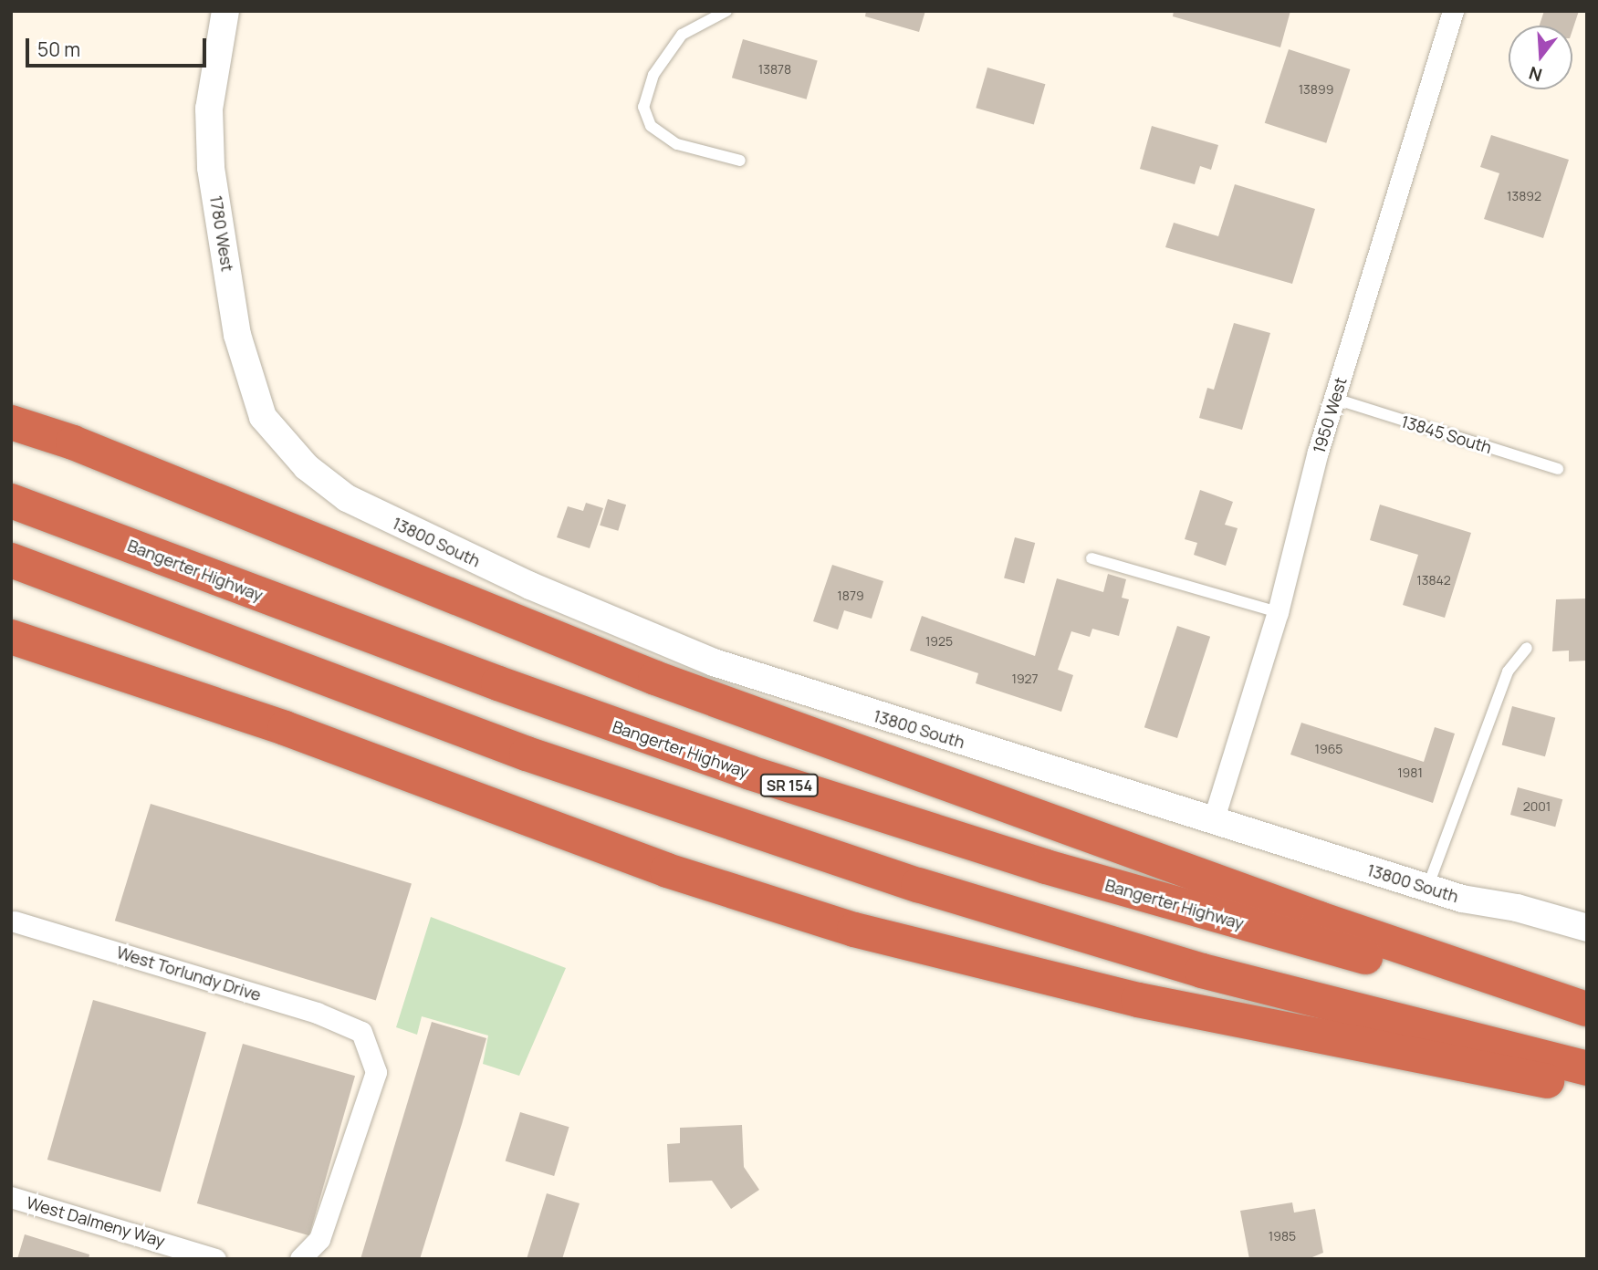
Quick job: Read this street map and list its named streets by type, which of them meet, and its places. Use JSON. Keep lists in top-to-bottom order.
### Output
{
  "streets": {
    "highway": ["Bangerter Highway", "SR 154"],
    "street": [
      "1780 West",
      "1950 West",
      "13800 South",
      "West Torlundy Drive",
      "West Dalmeny Way"
    ],
    "lane": ["13845 South"]
  },
  "crossings": [
    ["1780 West", "13800 South"],
    ["1950 West", "13845 South"],
    ["1950 West", "13800 South"]
  ],
  "house_numbers": [
    "13878",
    "13899",
    "13892",
    "13842",
    "1879",
    "1925",
    "1927",
    "1965",
    "1981",
    "2001",
    "1985"
  ],
  "scale_bar": "50 m",
  "north": "bottom"
}
